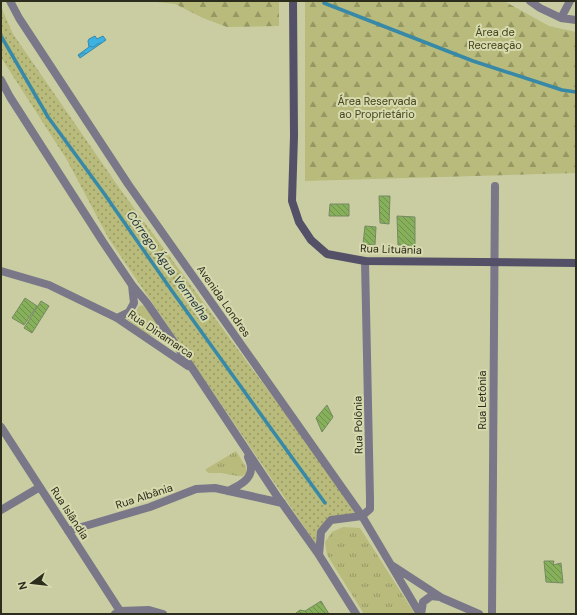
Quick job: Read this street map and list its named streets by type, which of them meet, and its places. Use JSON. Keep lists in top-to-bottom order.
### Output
{
  "streets": {
    "street": [
      "Rua Lituânia",
      "Avenida Londres",
      "Rua Dinamarca",
      "Rua Letônia",
      "Rua Polônia",
      "Rua Albânia",
      "Rua Islândia"
    ]
  },
  "crossings": [
    ["Rua Lituânia", "Rua Letônia"],
    ["Rua Lituânia", "Rua Polônia"],
    ["Avenida Londres", "Rua Polônia"],
    ["Rua Albânia", "Rua Islândia"]
  ],
  "water": ["Córrego Água Vermelha"],
  "parks": ["Área de Recreação", "Área Reservada ao Proprietário"],
  "north": "left"
}
